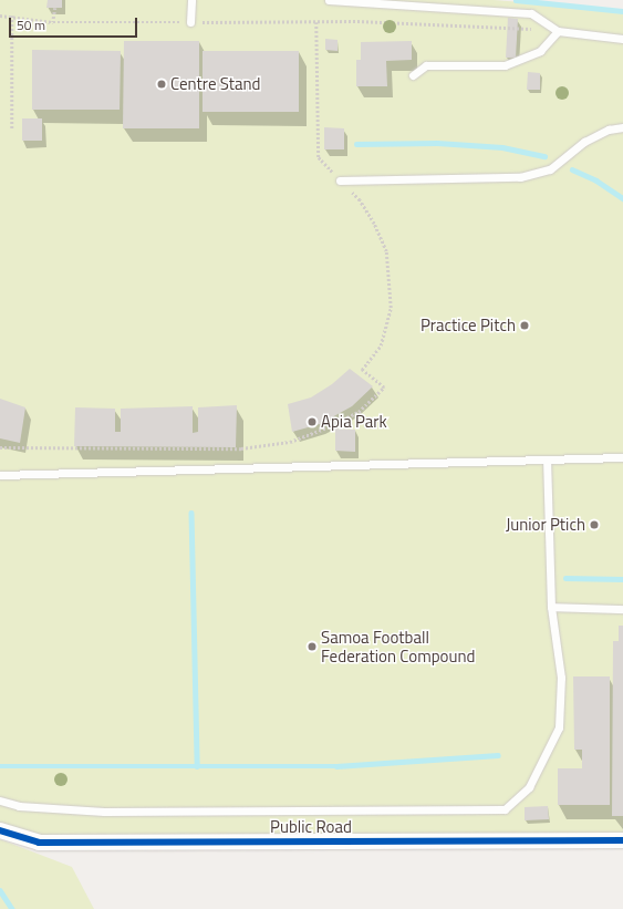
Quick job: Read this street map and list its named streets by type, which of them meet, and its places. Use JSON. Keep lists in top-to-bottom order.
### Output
{
  "streets": {
    "street": ["Public Road"]
  },
  "places": [
    "Centre Stand",
    "Practice Pitch",
    "Apia Park",
    "Junior Ptich",
    "Samoa Football Federation Compound"
  ],
  "scale_bar": "50 m"
}
